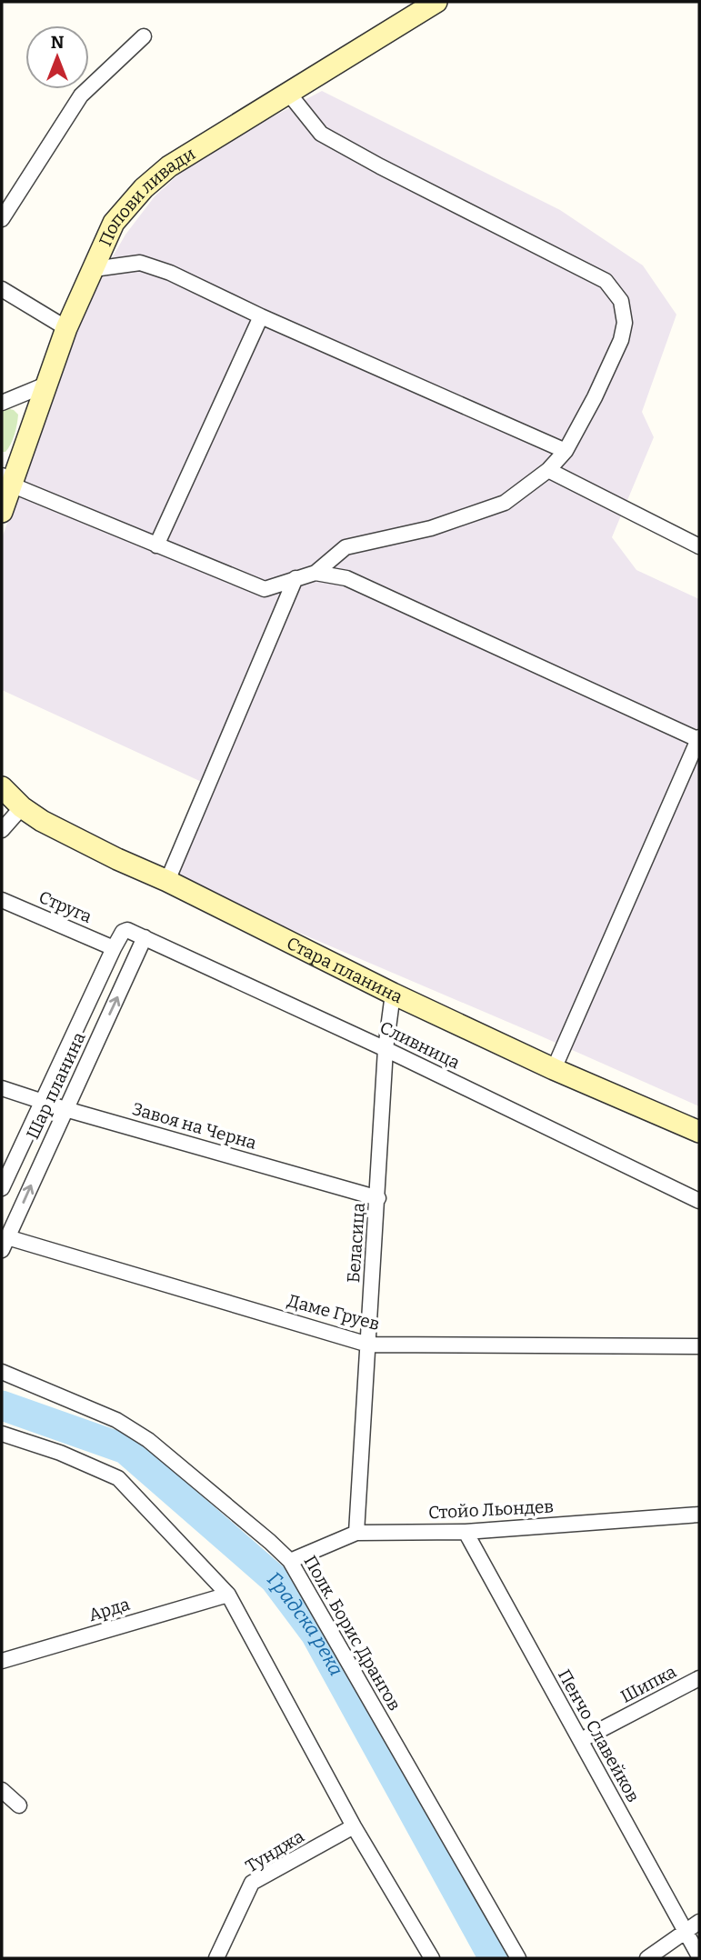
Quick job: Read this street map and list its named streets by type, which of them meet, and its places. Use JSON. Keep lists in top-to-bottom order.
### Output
{
  "streets": {
    "street": [
      "Попови ливади",
      "Струга",
      "Стара планина",
      "Сливница",
      "Шар планина",
      "Завоя на Черна",
      "Беласица",
      "Даме Груев",
      "Стойо Льондев",
      "Арда",
      "Полк. Борис Дрангов",
      "Шипка",
      "Пенчо Славейков",
      "Тунджа"
    ]
  },
  "crossings": [
    ["Струга", "Шар планина"],
    ["Стара планина", "Беласица"],
    ["Сливница", "Шар планина"],
    ["Сливница", "Беласица"],
    ["Шар планина", "Завоя на Черна"],
    ["Шар планина", "Даме Груев"],
    ["Завоя на Черна", "Беласица"],
    ["Беласица", "Даме Груев"],
    ["Беласица", "Стойо Льондев"],
    ["Стойо Льондев", "Полк. Борис Дрангов"],
    ["Стойо Льондев", "Пенчо Славейков"],
    ["Шипка", "Пенчо Славейков"]
  ],
  "water": ["Градска река"],
  "north": "top"
}
